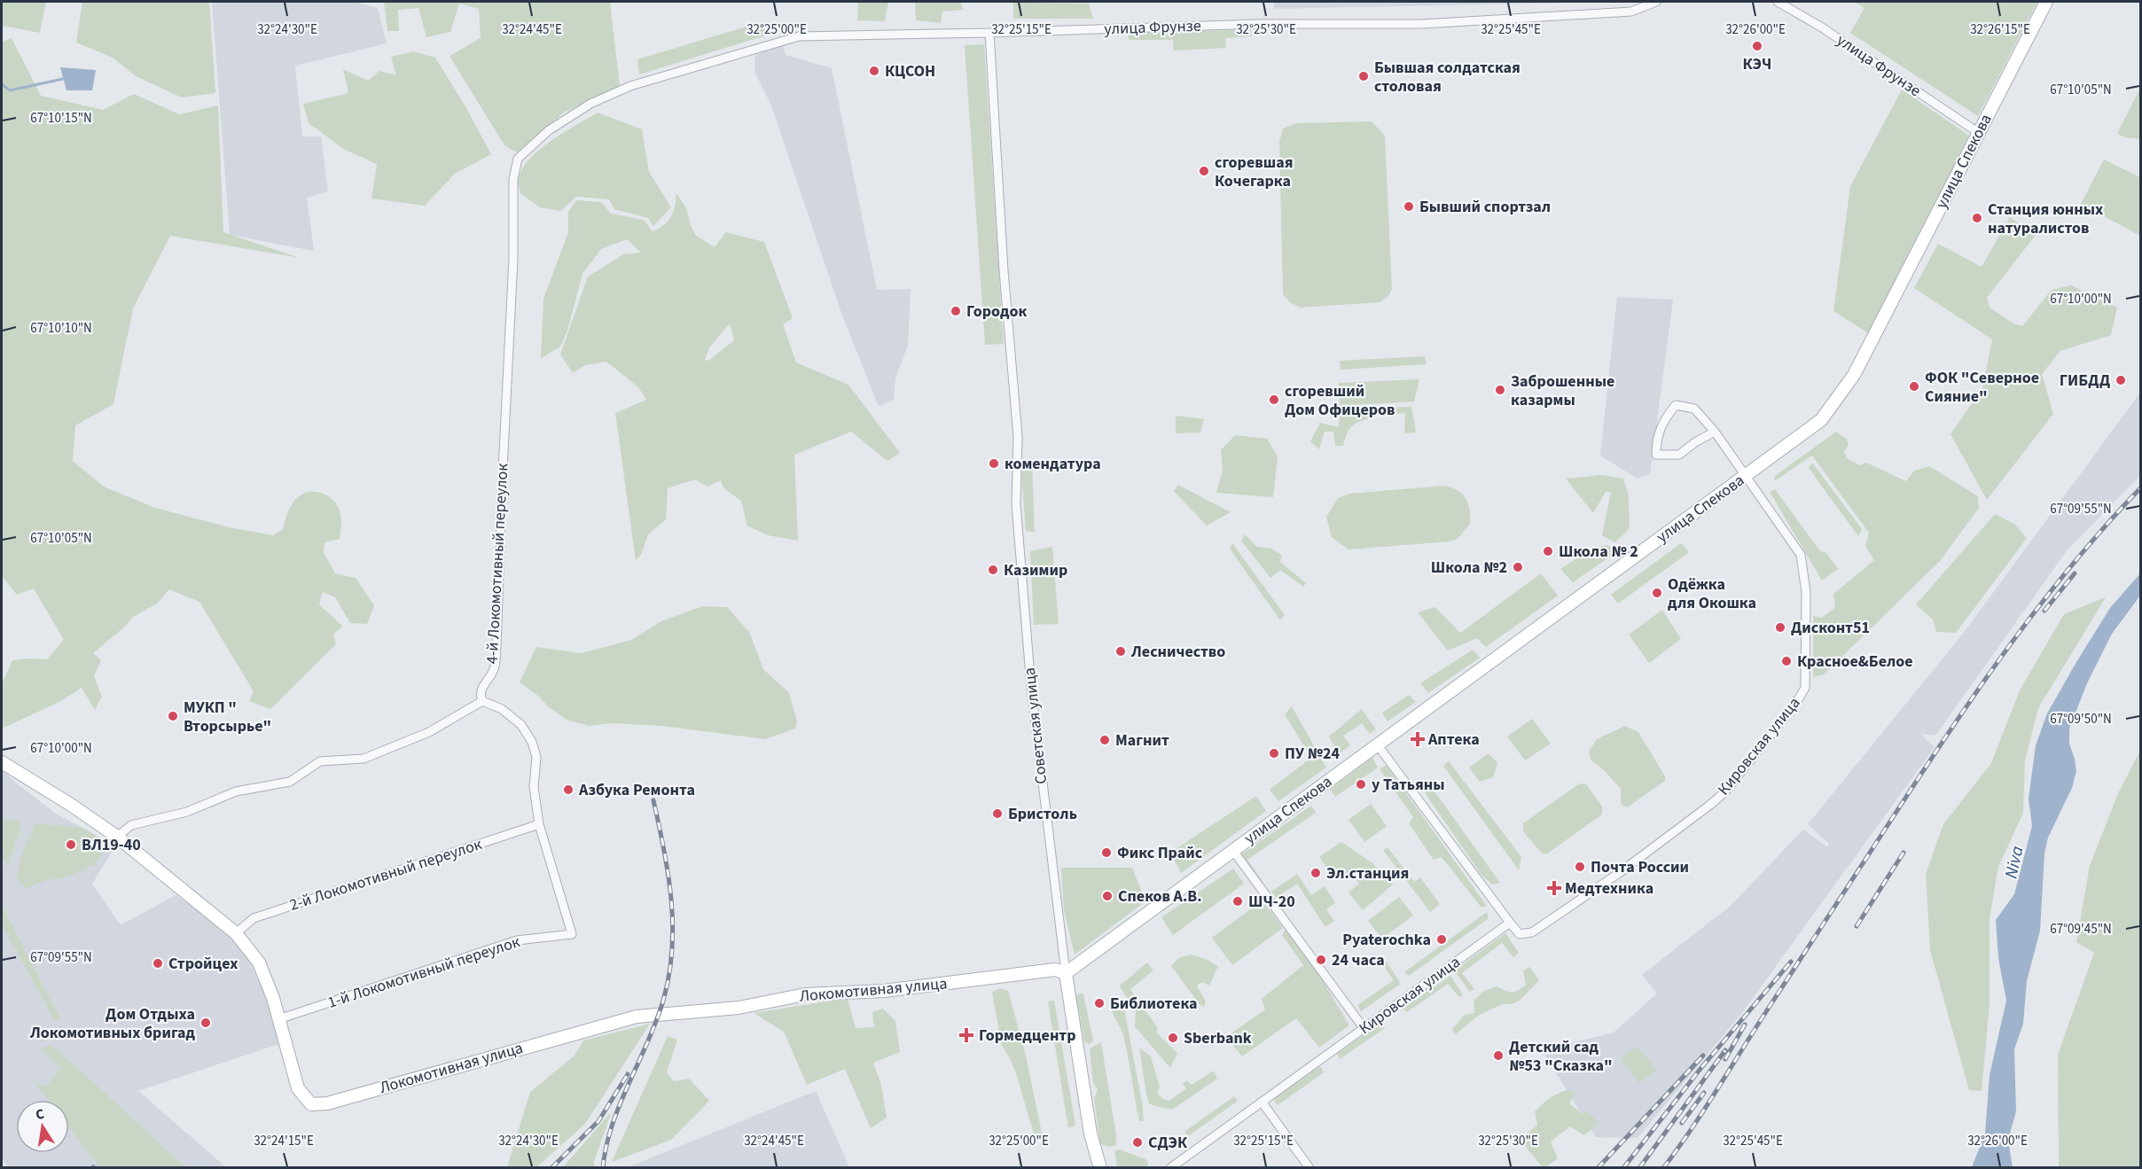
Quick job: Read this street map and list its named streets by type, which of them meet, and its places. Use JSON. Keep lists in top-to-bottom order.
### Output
{
  "streets": {
    "main road": ["улица Спекова", "Советская улица", "Локомотивная улица"],
    "street": [
      "улица Фрунзе",
      "4-й Локомотивный переулок",
      "Кировская улица",
      "2-й Локомотивный переулок",
      "1-й Локомотивный переулок"
    ]
  },
  "crossings": [
    ["улица Фрунзе", "улица Спекова"],
    ["улица Фрунзе", "4-й Локомотивный переулок"],
    ["улица Фрунзе", "Советская улица"],
    ["улица Спекова", "Советская улица"],
    ["улица Спекова", "Кировская улица"],
    ["улица Спекова", "Локомотивная улица"],
    ["Советская улица", "Локомотивная улица"],
    ["2-й Локомотивный переулок", "1-й Локомотивный переулок"],
    ["2-й Локомотивный переулок", "Локомотивная улица"],
    ["1-й Локомотивный переулок", "Локомотивная улица"]
  ],
  "water": ["Niva"],
  "places": {
    "other": [
      "КЭЧ",
      "КЦСОН",
      "Бывшая солдатская столовая",
      "сгоревшая Кочегарка",
      "Бывший спортзал",
      "Станция юнных натуралистов",
      "Городок",
      "ГИБДД",
      "ФОК \"Северное Сияние\"",
      "Заброшенные казармы",
      "сгоревший Дом Офицеров",
      "комендатура",
      "Школа № 2",
      "Школа №2",
      "Казимир",
      "Одёжка для Окошка",
      "Дисконт51",
      "Лесничество",
      "Красное&Белое",
      "МУКП \" Вторсырье\"",
      "Магнит",
      "ПУ №24",
      "у Татьяны",
      "Азбука Ремонта",
      "Бристоль",
      "ВЛ19-40",
      "Фикс Прайс",
      "Почта России",
      "Эл.станция",
      "Спеков А.В.",
      "ШЧ-20",
      "Pyaterochka",
      "24 часа",
      "Стройцех",
      "Библиотека",
      "Дом Отдыха Локомотивных бригад",
      "Sberbank",
      "Детский сад №53 \"Сказка\"",
      "СДЭК"
    ],
    "health": ["Аптека", "Медтехника", "Гормедцентр"]
  },
  "north": "top",
  "coordinates": [
    "32°24'30\"E",
    "32°24'45\"E",
    "32°25'00\"E",
    "32°25'15\"E",
    "32°25'30\"E",
    "32°25'45\"E",
    "32°26'00\"E",
    "32°26'15\"E",
    "67°10'05\"N",
    "67°10'15\"N",
    "67°10'00\"N",
    "67°10'10\"N",
    "67°09'55\"N",
    "67°09'50\"N",
    "67°09'45\"N",
    "32°24'15\"E"
  ]
}
